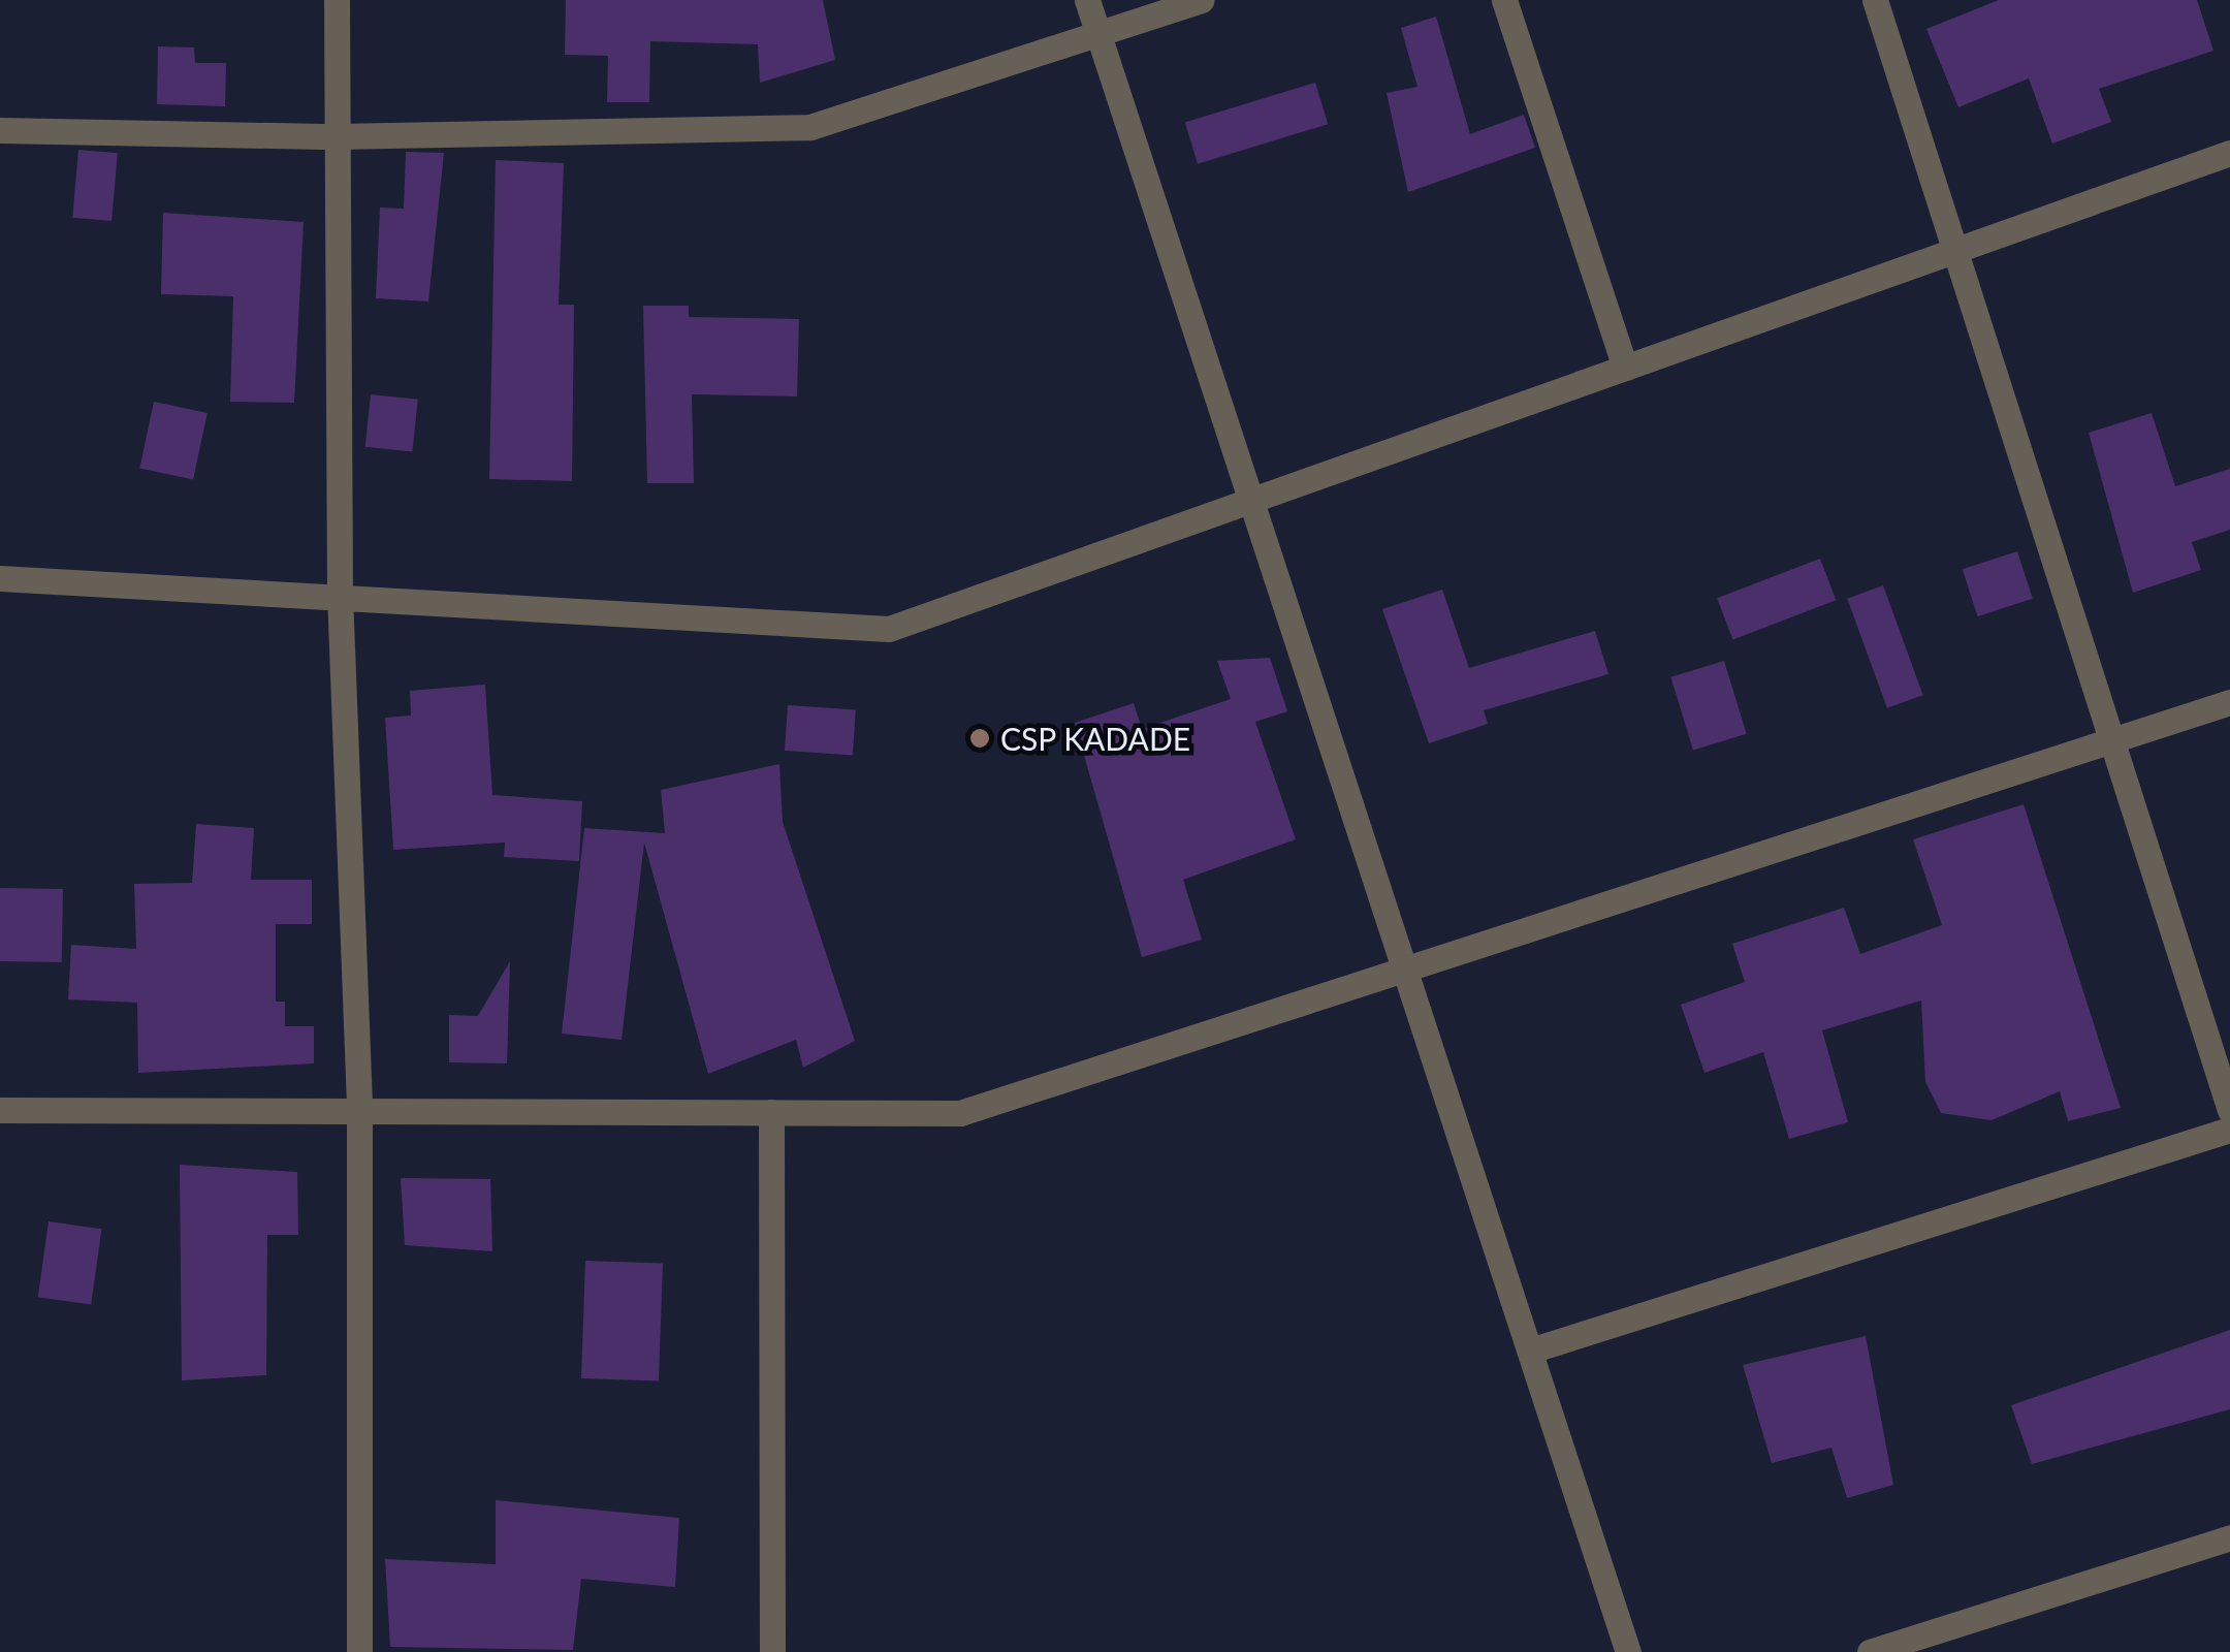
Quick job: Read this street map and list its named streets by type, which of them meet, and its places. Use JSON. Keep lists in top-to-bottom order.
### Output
{
  "places": ["CSP KADADE"]
}
